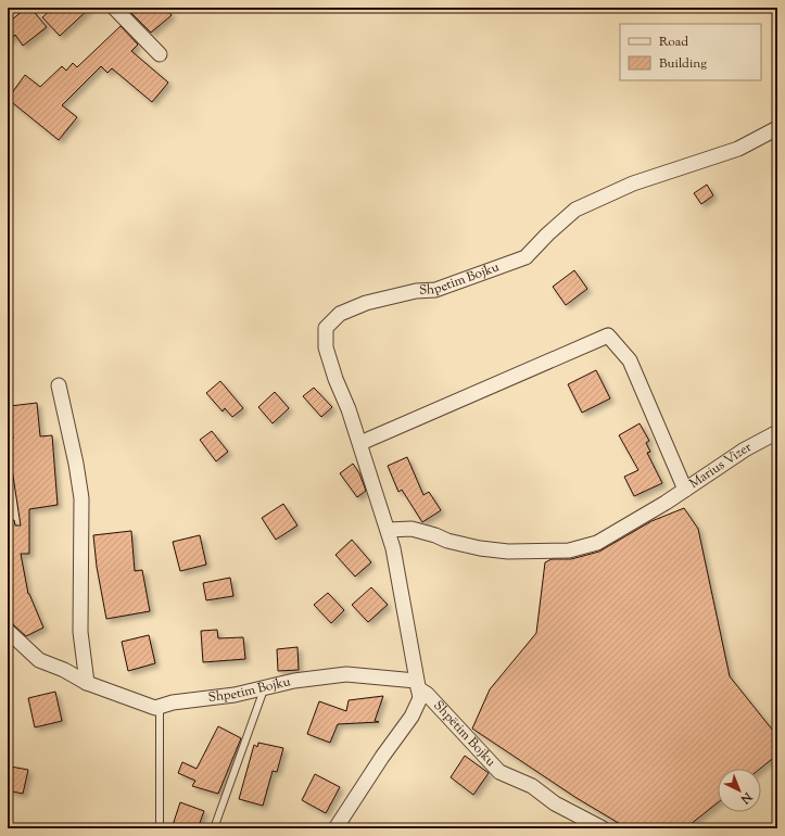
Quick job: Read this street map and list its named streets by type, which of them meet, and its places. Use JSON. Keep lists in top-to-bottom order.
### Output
{
  "streets": {
    "street": ["Shpetim Bojku", "Marius Vizer", "Shpëtim Bojku"]
  },
  "crossings": [
    ["Shpetim Bojku", "Marius Vizer"],
    ["Shpetim Bojku", "Shpëtim Bojku"]
  ],
  "legend": ["Road", "Building"],
  "north": "bottom right"
}
